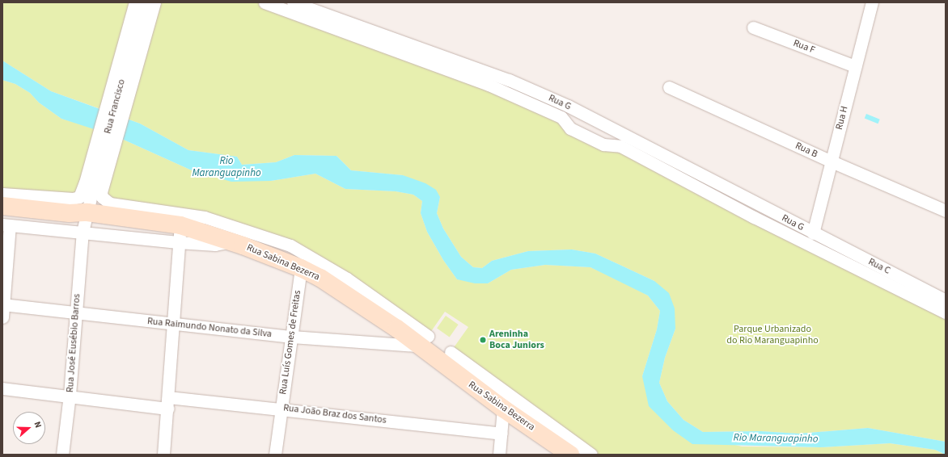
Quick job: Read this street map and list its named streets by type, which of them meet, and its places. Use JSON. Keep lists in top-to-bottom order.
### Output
{
  "streets": {
    "main road": ["Rua Sabina Bezerra"],
    "street": [
      "Rua F",
      "Rua G",
      "Rua Francisco",
      "Rua H",
      "Rua B",
      "Rua C",
      "Rua Raimundo Nonato da Silva",
      "Rua Luís Gomes de Freitas",
      "Rua José Eusébio Barros",
      "Rua João Braz dos Santos"
    ]
  },
  "crossings": [
    ["Rua F", "Rua H"],
    ["Rua G", "Rua H"],
    ["Rua G", "Rua C"],
    ["Rua Francisco", "Rua Sabina Bezerra"],
    ["Rua Francisco", "Rua José Eusébio Barros"],
    ["Rua H", "Rua B"],
    ["Rua H", "Rua C"],
    ["Rua Sabina Bezerra", "Rua Raimundo Nonato da Silva"],
    ["Rua Sabina Bezerra", "Rua Luís Gomes de Freitas"],
    ["Rua Sabina Bezerra", "Rua José Eusébio Barros"],
    ["Rua Raimundo Nonato da Silva", "Rua Luís Gomes de Freitas"],
    ["Rua Raimundo Nonato da Silva", "Rua José Eusébio Barros"],
    ["Rua Luís Gomes de Freitas", "Rua João Braz dos Santos"],
    ["Rua José Eusébio Barros", "Rua João Braz dos Santos"]
  ],
  "water": ["Rio Maranguapinho"],
  "parks": ["Parque Urbanizado do Rio Maranguapinho"],
  "places": ["Areninha Boca Juniors"],
  "north": "right"
}
